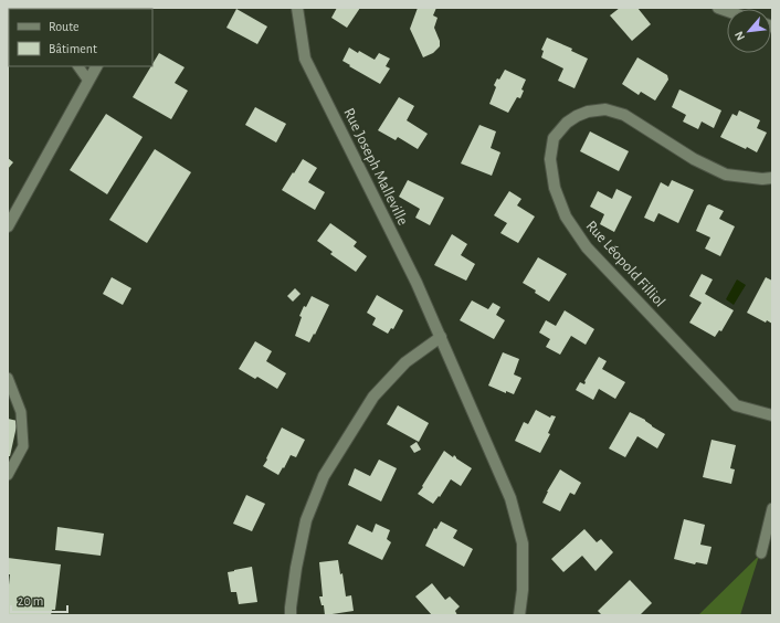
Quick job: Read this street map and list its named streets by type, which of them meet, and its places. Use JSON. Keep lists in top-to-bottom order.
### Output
{
  "streets": {
    "street": ["Rue Joseph Malleville", "Rue Léopold Filliol"]
  },
  "legend": ["Route", "Bâtiment"],
  "scale_bar": "20 m",
  "north": "bottom left"
}
